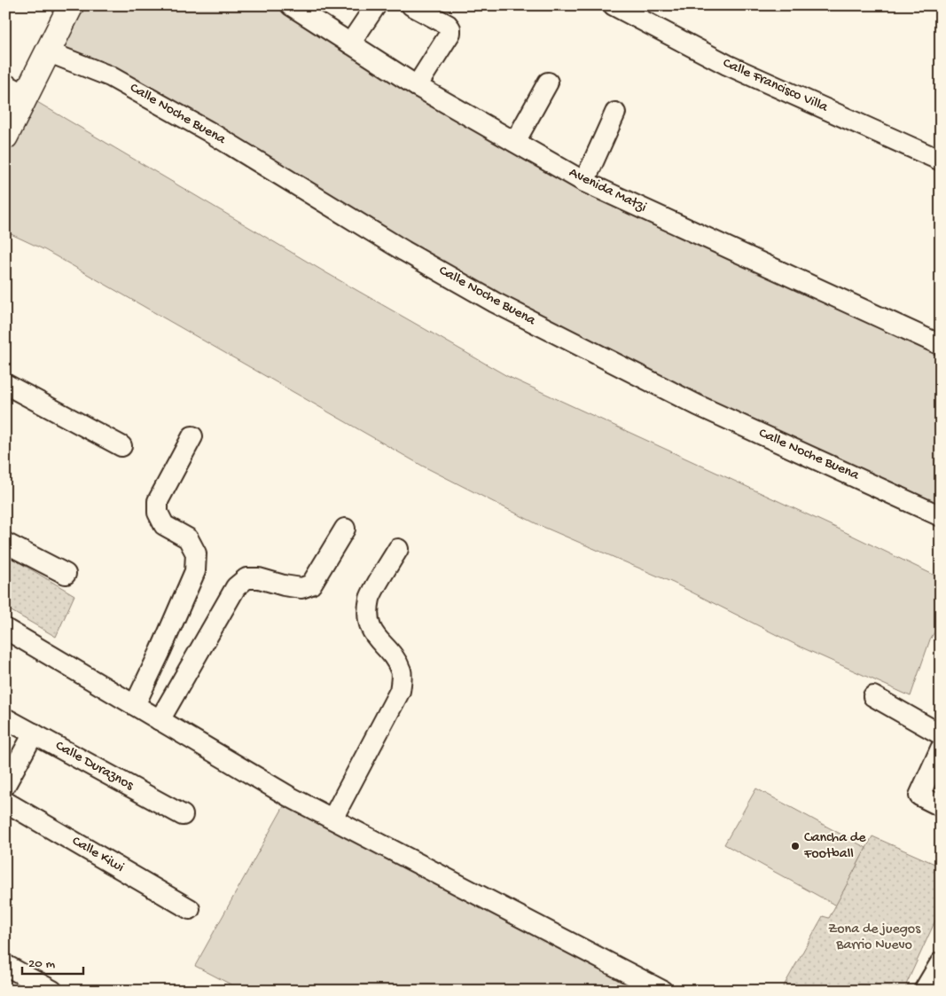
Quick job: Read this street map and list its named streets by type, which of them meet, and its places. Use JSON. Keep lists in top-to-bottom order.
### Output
{
  "streets": {
    "street": [
      "Calle Francisco Villa",
      "Calle Noche Buena",
      "Avenida Matzi",
      "Calle Duraznos",
      "Calle Kiwi"
    ]
  },
  "parks": ["Zona de juegos Barrio Nuevo"],
  "places": ["Cancha de Football"],
  "scale_bar": "20 m"
}
